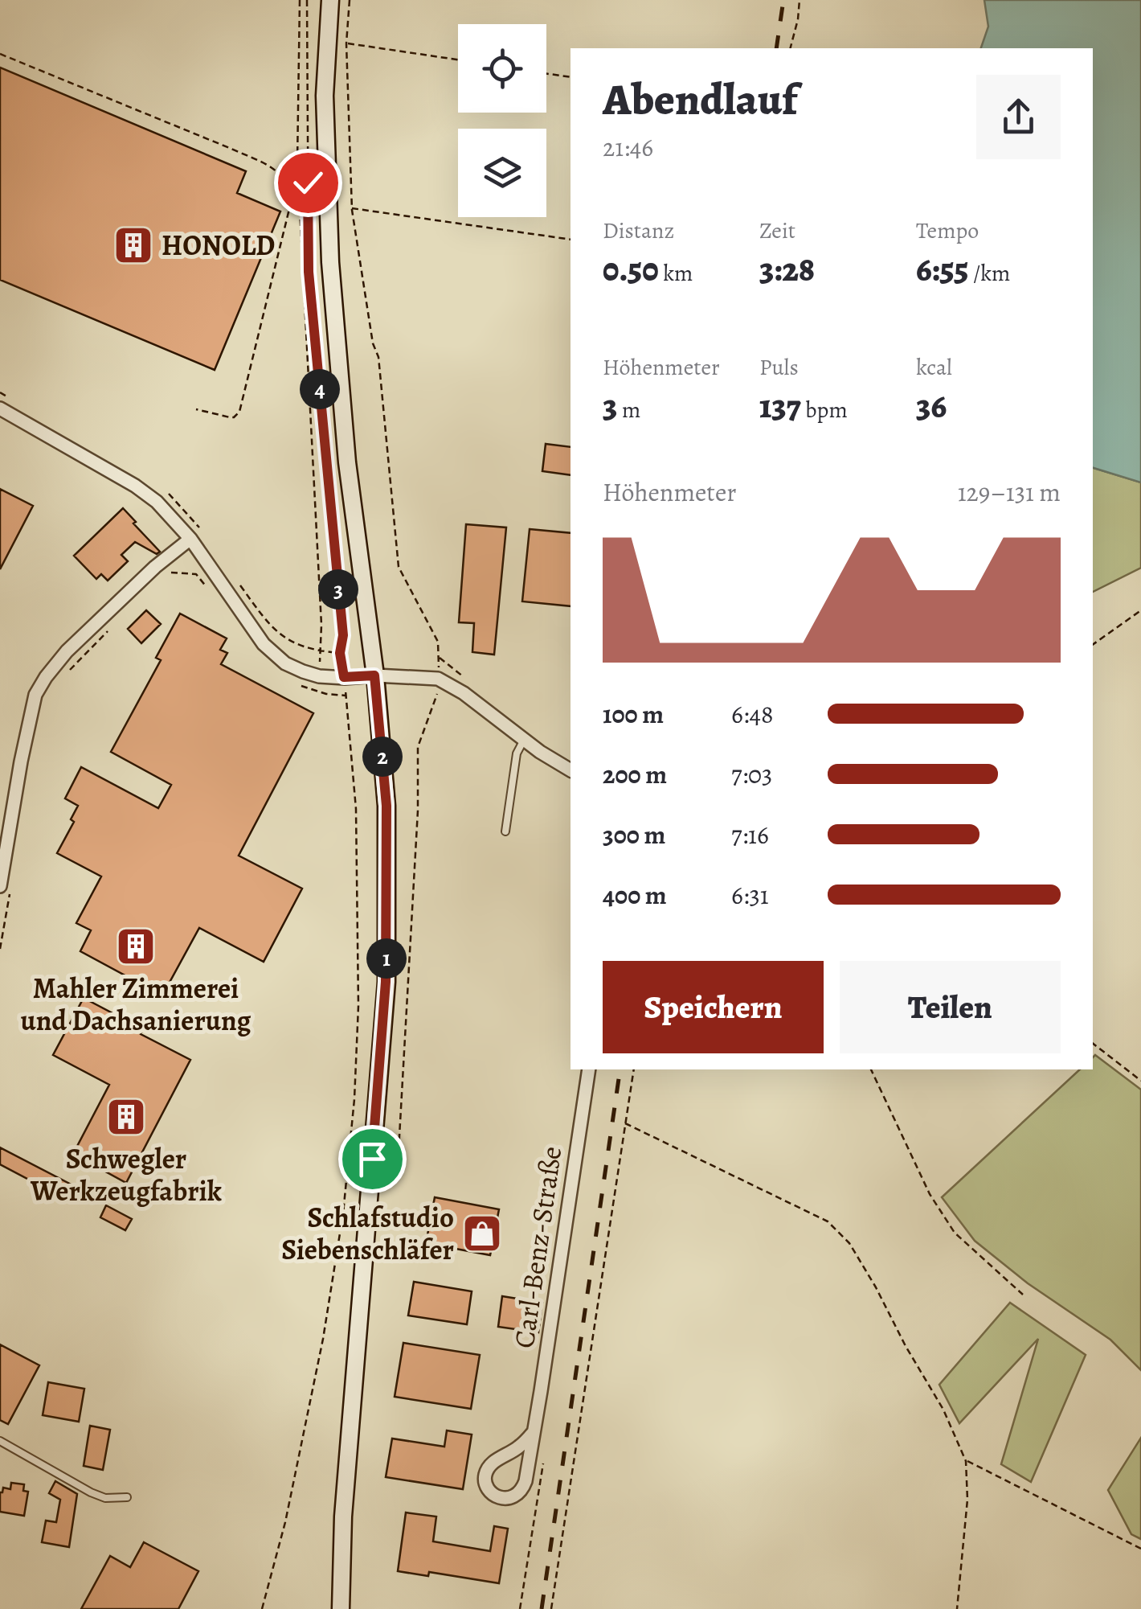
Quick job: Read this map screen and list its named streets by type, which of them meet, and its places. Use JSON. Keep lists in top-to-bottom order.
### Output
{
  "streets": {
    "street": ["Carl-Benz-Straße"]
  },
  "places": {
    "building": ["HONOLD", "Mahler Zimmerei und Dachsanierung", "Schwegler Werkzeugfabrik"],
    "shop": ["Schlafstudio Siebenschläfer"]
  },
  "page": {
    "heading": ["Abendlauf", "21:46"],
    "stats": [
      ["Distanz", "0.50 km"],
      ["Zeit", "3:28"],
      ["Tempo", "6:55 /km"],
      ["Höhenmeter", "3 m"],
      ["Puls", "137 bpm"],
      ["kcal", "36"]
    ],
    "pins": [
      "4",
      "3",
      "2",
      "1"
    ],
    "chart": ["Höhenmeter", "129–131 m"],
    "list": [
      {
        "name": "100 m",
        "note": "6:48"
      },
      {
        "name": "200 m",
        "note": "7:03"
      },
      {
        "name": "300 m",
        "note": "7:16"
      },
      {
        "name": "400 m",
        "note": "6:31"
      }
    ],
    "buttons": ["Speichern", "Teilen"]
  }
}
